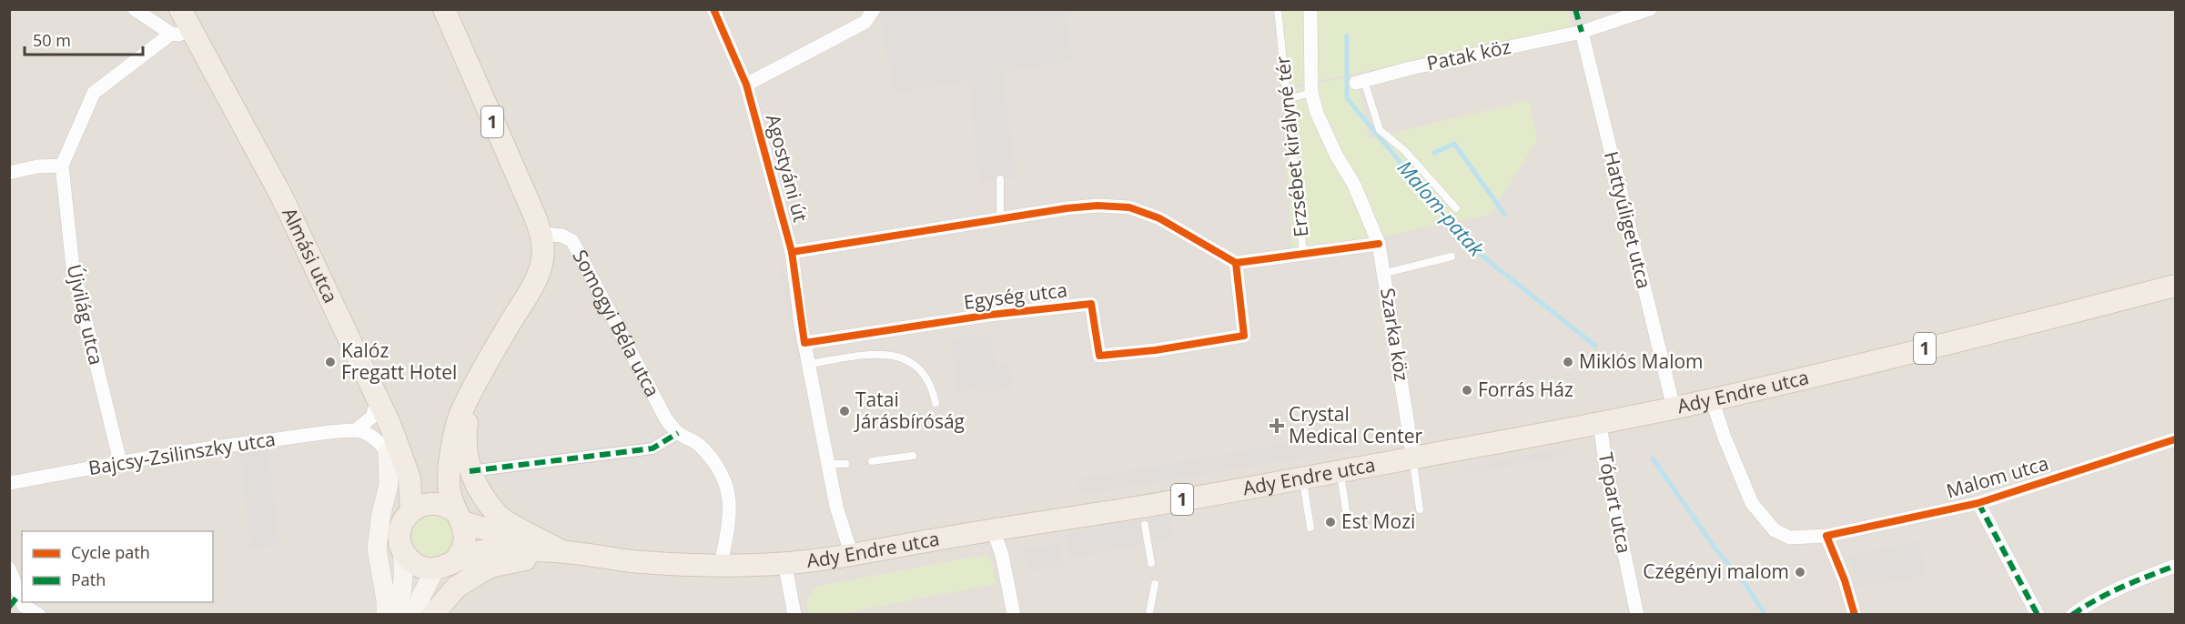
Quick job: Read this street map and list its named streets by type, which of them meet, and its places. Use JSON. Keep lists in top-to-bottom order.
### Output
{
  "streets": {
    "main road": [
      "1",
      "Almási utca",
      "Somogyi Béla utca",
      "Ady Endre utca"
    ],
    "street": [
      "Patak köz",
      "Erzsébet királyné tér",
      "Agostyáni út",
      "Hattyúliget utca",
      "Egység utca",
      "Újvilág utca",
      "Szarka köz",
      "Bajcsy-Zsilinszky utca",
      "Malom utca",
      "Tópart utca"
    ]
  },
  "crossings": [
    ["Patak köz", "Hattyúliget utca"],
    ["1", "Almási utca"],
    ["1", "Somogyi Béla utca"],
    ["1", "Ady Endre utca"],
    ["Erzsébet királyné tér", "Szarka köz"],
    ["Agostyáni út", "Egység utca"],
    ["Agostyáni út", "Ady Endre utca"],
    ["Hattyúliget utca", "Ady Endre utca"],
    ["Újvilág utca", "Bajcsy-Zsilinszky utca"],
    ["Szarka köz", "Ady Endre utca"],
    ["Ady Endre utca", "Malom utca"],
    ["Ady Endre utca", "Tópart utca"]
  ],
  "water": ["Malom-patak"],
  "places": {
    "other": [
      "Kalóz Fregatt Hotel",
      "Miklós Malom",
      "Forrás Ház",
      "Tatai Járásbíróság",
      "Est Mozi",
      "Czégényi malom"
    ],
    "health": ["Crystal Medical Center"]
  },
  "legend": ["Cycle path", "Path"],
  "scale_bar": "50 m"
}
